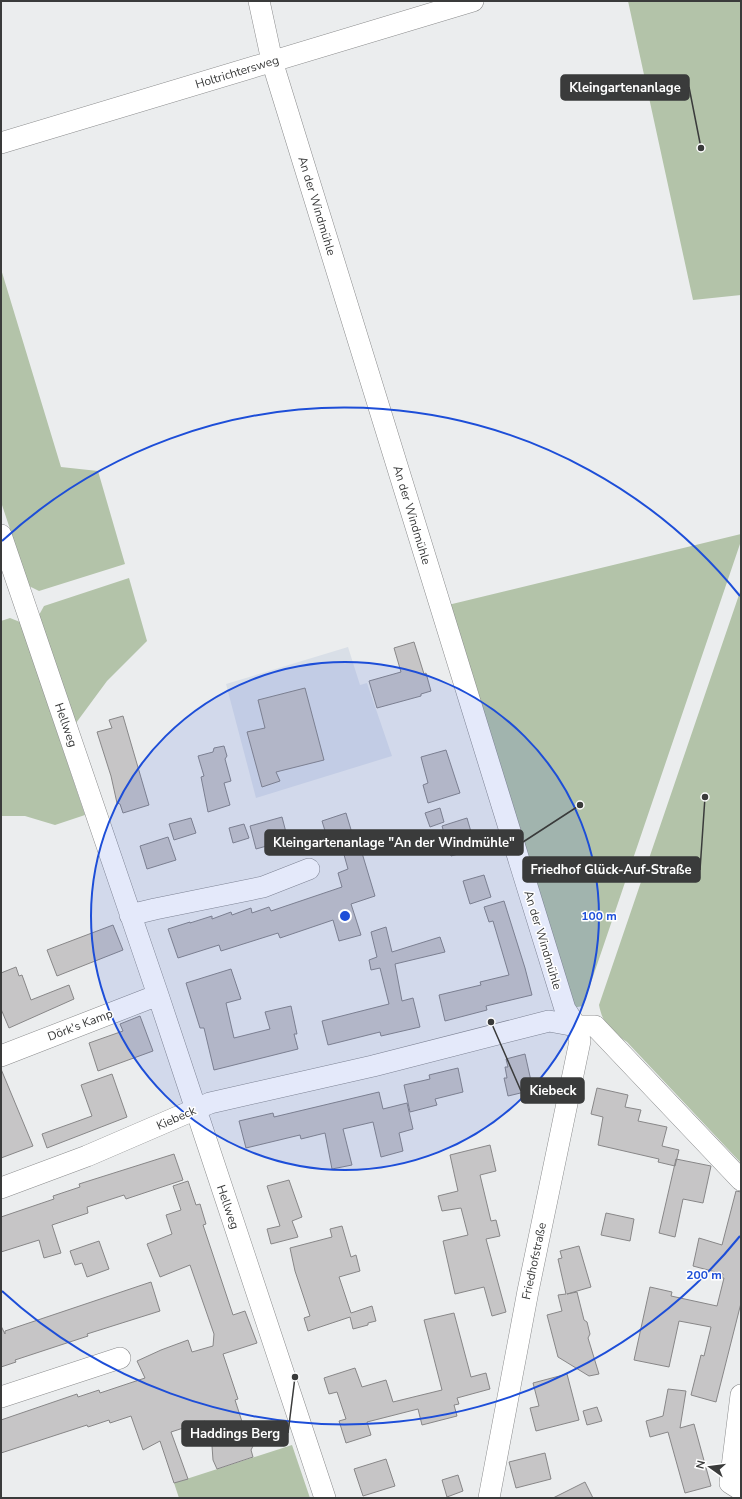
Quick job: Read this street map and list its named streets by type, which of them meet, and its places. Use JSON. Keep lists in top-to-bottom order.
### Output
{
  "streets": {
    "street": [
      "Holtrichtersweg",
      "An der Windmühle",
      "Hellweg",
      "Dörk's Kamp",
      "Kiebeck",
      "Friedhofstraße"
    ]
  },
  "crossings": [
    ["Holtrichtersweg", "An der Windmühle"],
    ["An der Windmühle", "Kiebeck"],
    ["An der Windmühle", "Friedhofstraße"],
    ["Hellweg", "Dörk's Kamp"],
    ["Hellweg", "Kiebeck"],
    ["Kiebeck", "Friedhofstraße"]
  ],
  "places": [
    "Kleingartenanlage",
    "Friedhof Glück-Auf-Straße",
    "Kleingartenanlage \"An der Windmühle\"",
    "Kiebeck",
    "Haddings Berg"
  ],
  "north": "left",
  "rings": ["100 m", "200 m"]
}
